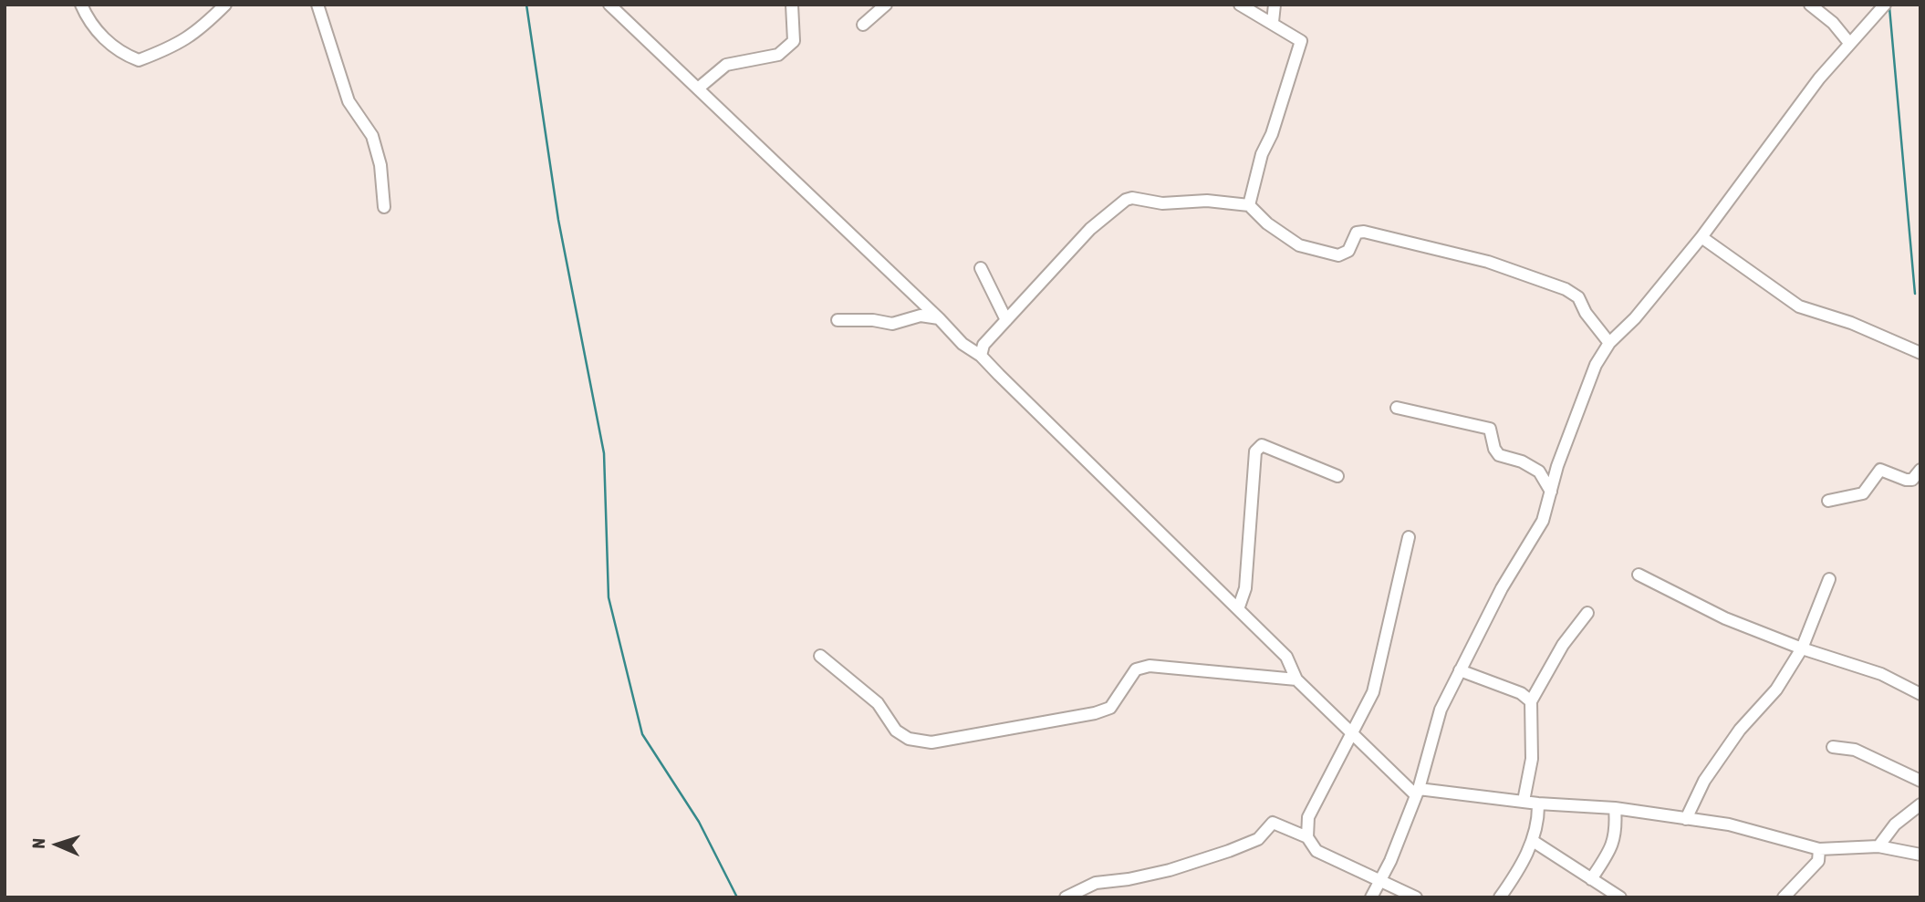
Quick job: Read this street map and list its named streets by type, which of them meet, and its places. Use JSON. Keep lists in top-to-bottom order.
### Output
{
  "north": "left"
}
